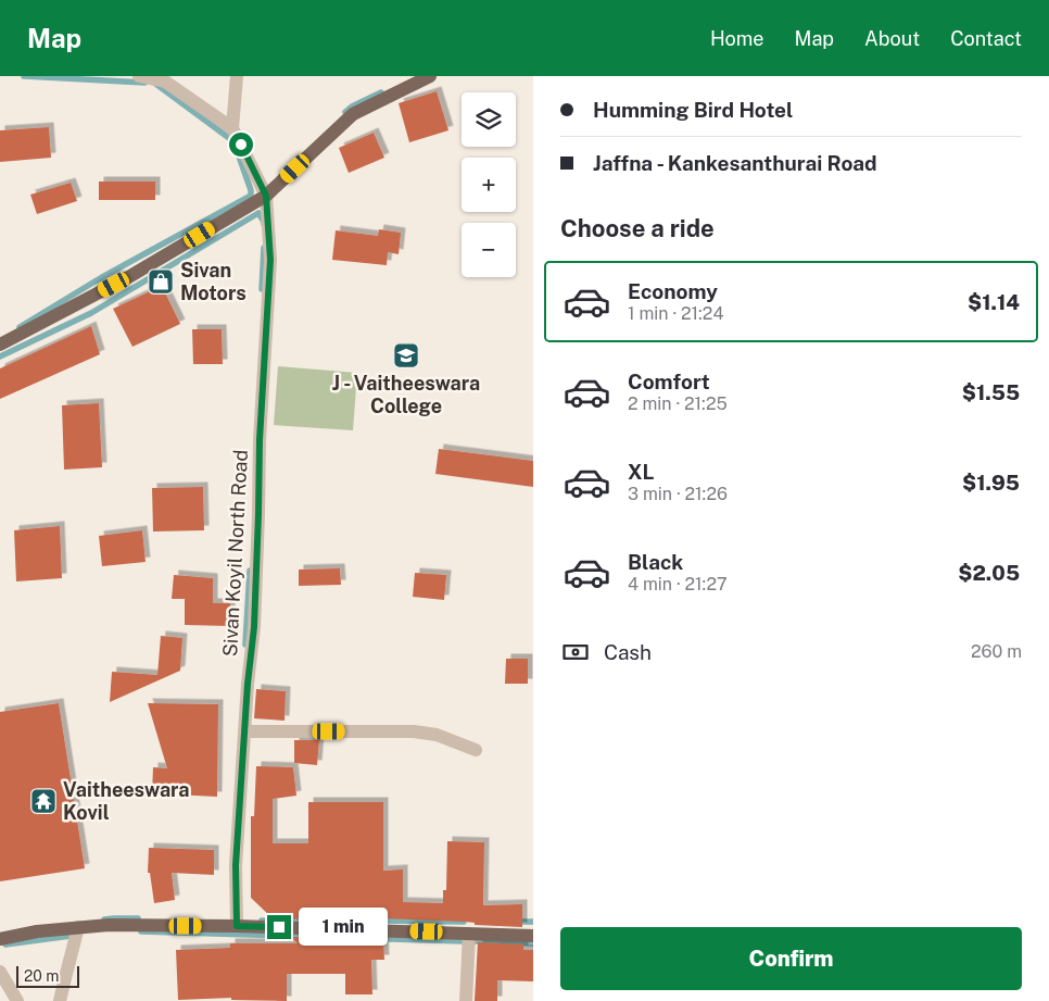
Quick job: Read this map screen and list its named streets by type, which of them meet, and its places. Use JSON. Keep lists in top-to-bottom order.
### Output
{
  "streets": {
    "street": ["Sivan Koyil North Road"]
  },
  "places": {
    "shop": ["Sivan Motors"],
    "school or university": ["J - Vaitheeswara College"],
    "temple": ["Vaitheeswara Kovil"]
  },
  "scale_bar": "20 m",
  "page": {
    "header": "Map",
    "nav": [
      "Home",
      "Map",
      "About",
      "Contact"
    ],
    "banner": ["Humming Bird Hotel", "Jaffna - Kankesanthurai Road"],
    "map_buttons": ["+", "−"],
    "heading": "Choose a ride",
    "list": [
      {
        "name": "Economy",
        "note": "1 min · 21:24",
        "value": "$1.14"
      },
      {
        "name": "Comfort",
        "note": "2 min · 21:25",
        "value": "$1.55"
      },
      {
        "name": "XL",
        "note": "3 min · 21:26",
        "value": "$1.95"
      },
      {
        "name": "Black",
        "note": "4 min · 21:27",
        "value": "$2.05"
      }
    ],
    "pay": ["Cash", "260 m"],
    "bubble": "1 min",
    "buttons": "Confirm",
    "scale": "20 m"
  }
}
